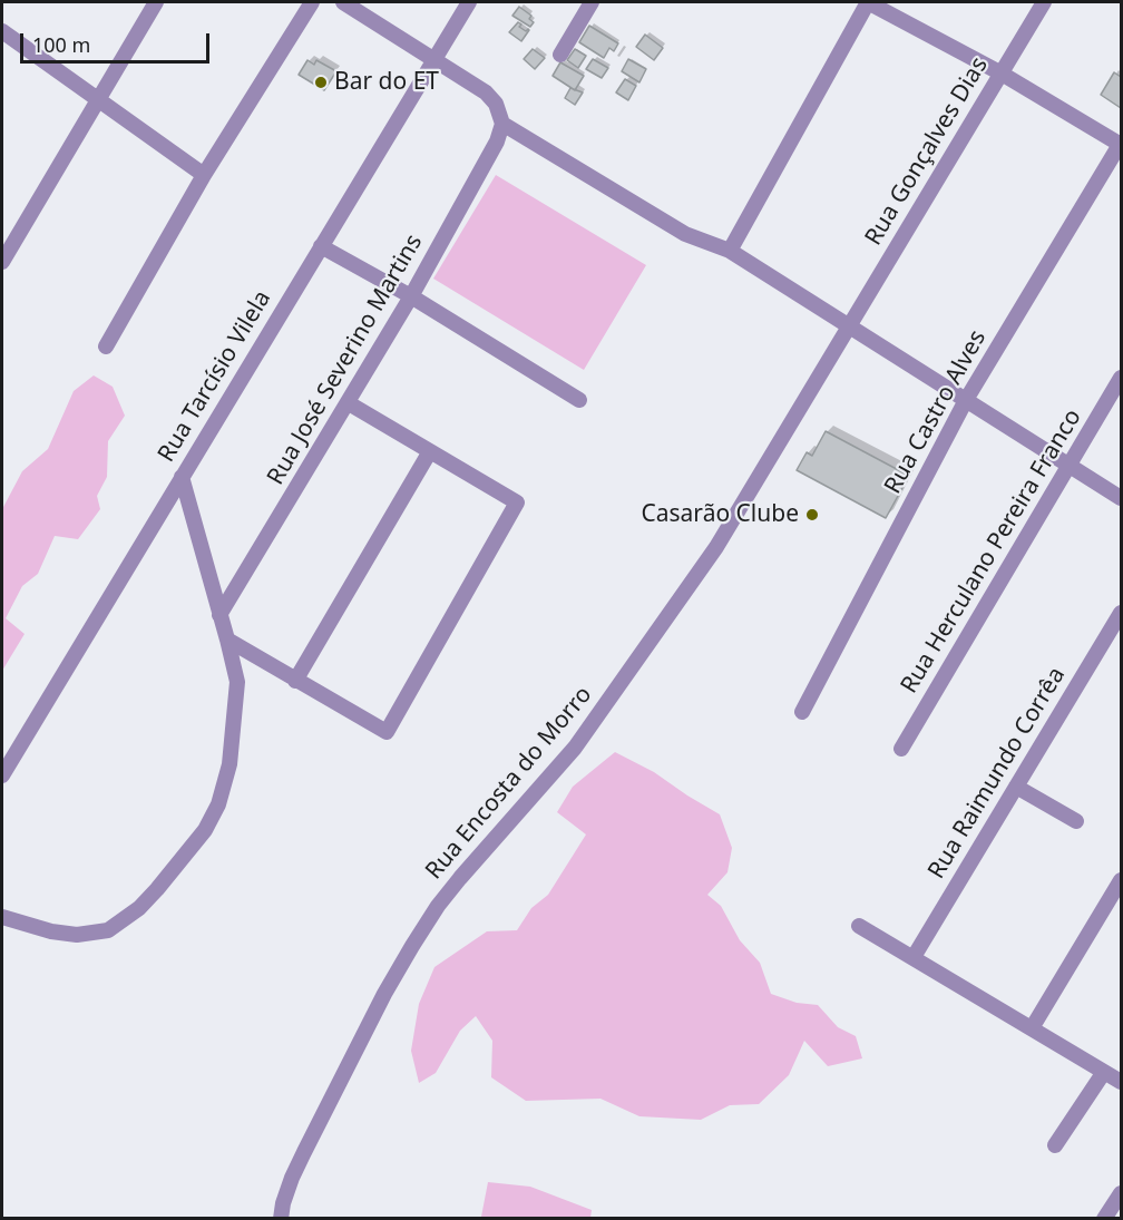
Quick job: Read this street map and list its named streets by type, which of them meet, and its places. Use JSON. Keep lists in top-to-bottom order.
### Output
{
  "streets": {
    "street": [
      "Rua Gonçalves Dias",
      "Rua José Severino Martins",
      "Rua Tarcísio Vilela",
      "Rua Castro Alves",
      "Rua Herculano Pereira Franco",
      "Rua Raimundo Corrêa",
      "Rua Encosta do Morro"
    ]
  },
  "crossings": [
    ["Rua Gonçalves Dias", "Rua Encosta do Morro"]
  ],
  "places": ["Bar do ET", "Casarão Clube"],
  "scale_bar": "100 m"
}
